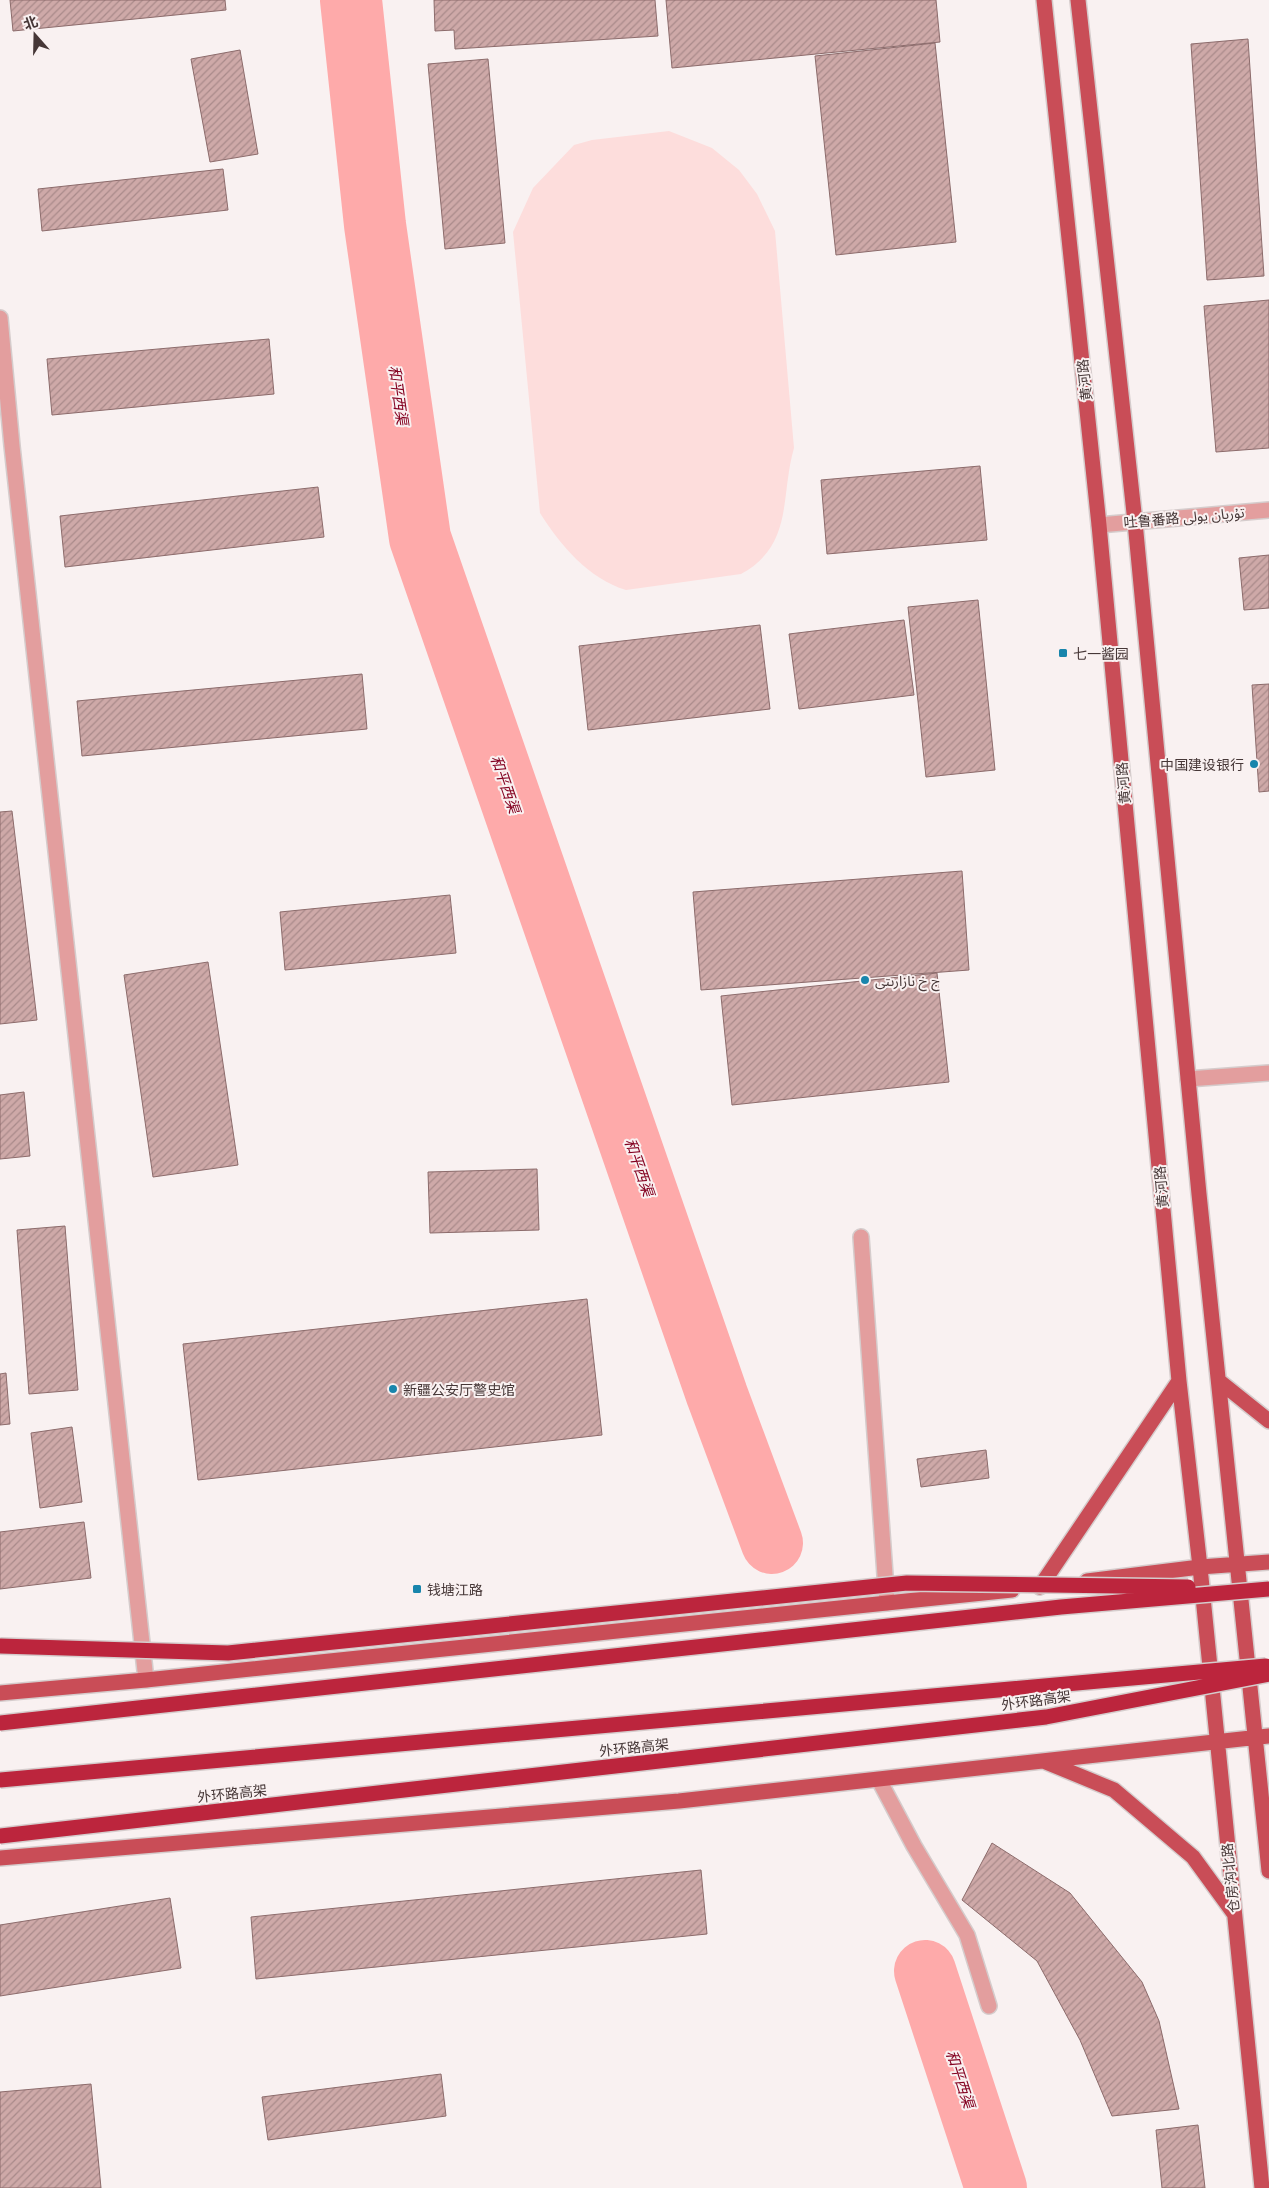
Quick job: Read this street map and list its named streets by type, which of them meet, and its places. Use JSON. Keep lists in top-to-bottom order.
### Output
{
  "streets": {
    "highway": ["外环路高架"],
    "main road": ["黄河路", "仓房沟北路"],
    "street": ["吐鲁番路 تۇرپان يولى"]
  },
  "crossings": [
    ["黄河路", "吐鲁番路 تۇرپان يولى"],
    ["黄河路", "仓房沟北路"]
  ],
  "water": ["和平西渠"],
  "places": {
    "transit": ["七一酱园", "钱塘江路"],
    "other": ["中国建设银行", "ج خ نازارىتى", "新疆公安厅警史馆"]
  },
  "north": "top"
}
